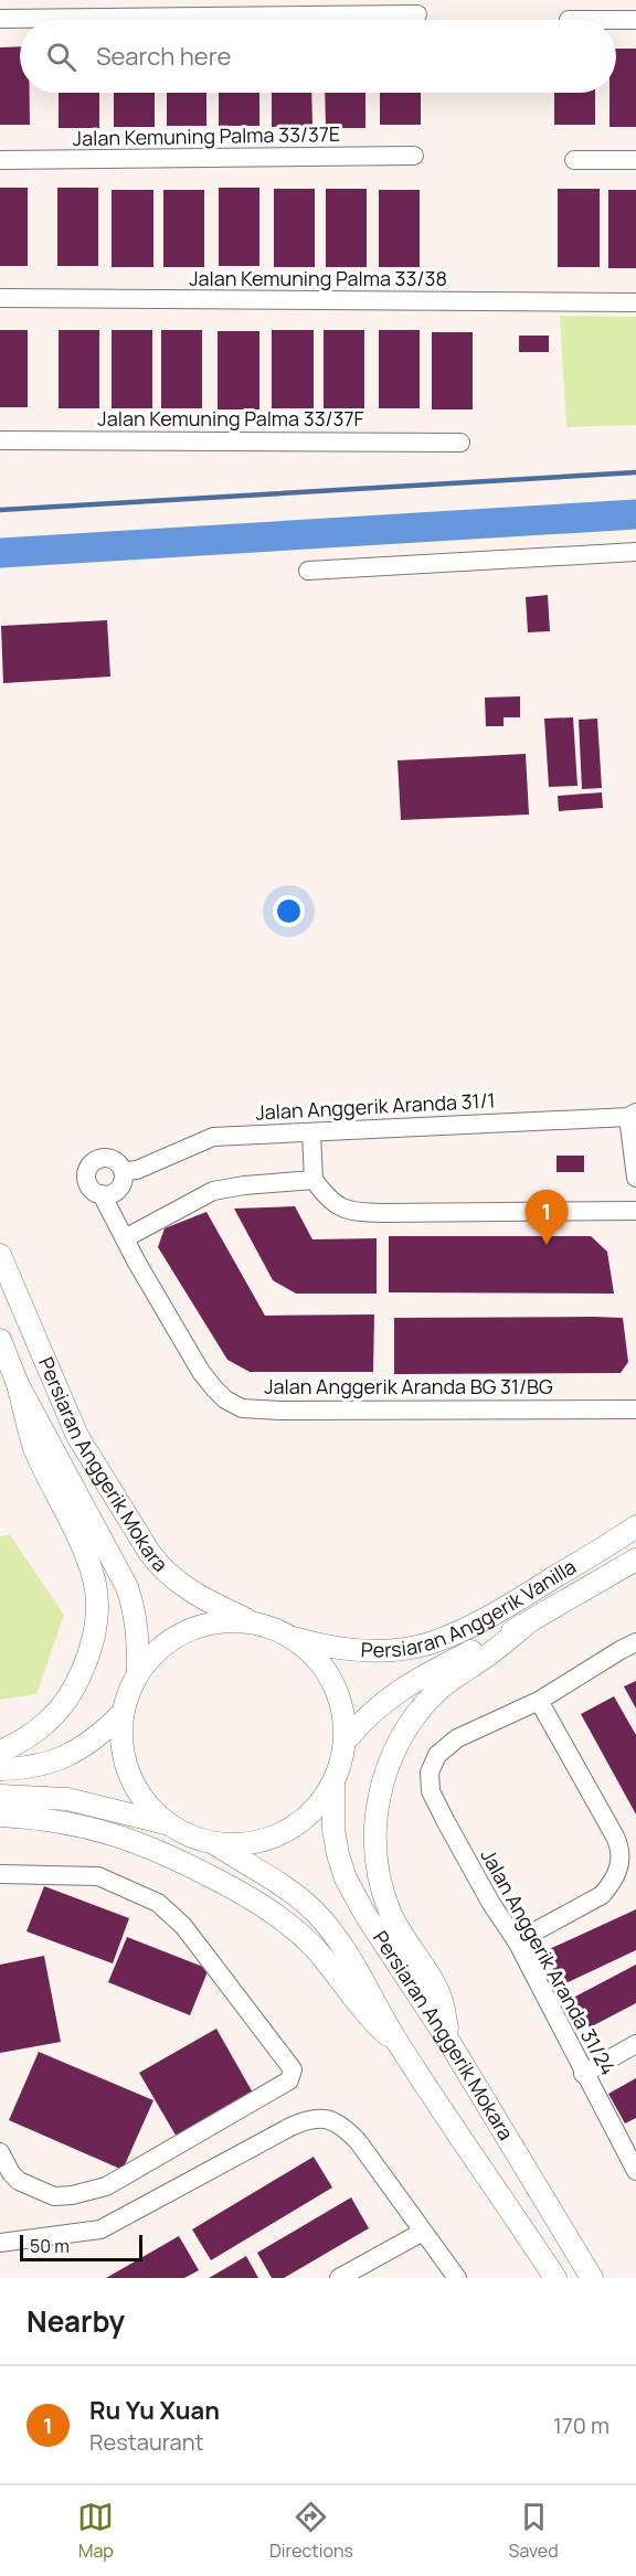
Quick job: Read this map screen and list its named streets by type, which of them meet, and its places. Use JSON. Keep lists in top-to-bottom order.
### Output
{
  "streets": {
    "main road": ["Persiaran Anggerik Mokara", "Persiaran Anggerik Vanilla"],
    "street": [
      "Jalan Kemuning Palma 33/37E",
      "Jalan Kemuning Palma 33/38",
      "Jalan Kemuning Palma 33/37F",
      "Jalan Anggerik Aranda 31/1",
      "Jalan Anggerik Aranda BG 31/BG",
      "Jalan Anggerik Aranda 31/24"
    ]
  },
  "crossings": [
    ["Jalan Anggerik Aranda 31/1", "Jalan Anggerik Aranda BG 31/BG"],
    ["Persiaran Anggerik Mokara", "Persiaran Anggerik Vanilla"]
  ],
  "scale_bar": "50 m",
  "page": {
    "search": "Search here",
    "pins": "1",
    "scale": "50 m",
    "heading": "Nearby",
    "list": [
      {
        "mark": "1",
        "name": "Ru Yu Xuan",
        "note": "Restaurant",
        "value": "170 m"
      }
    ],
    "nav": ["Map", "Directions", "Saved"]
  }
}
